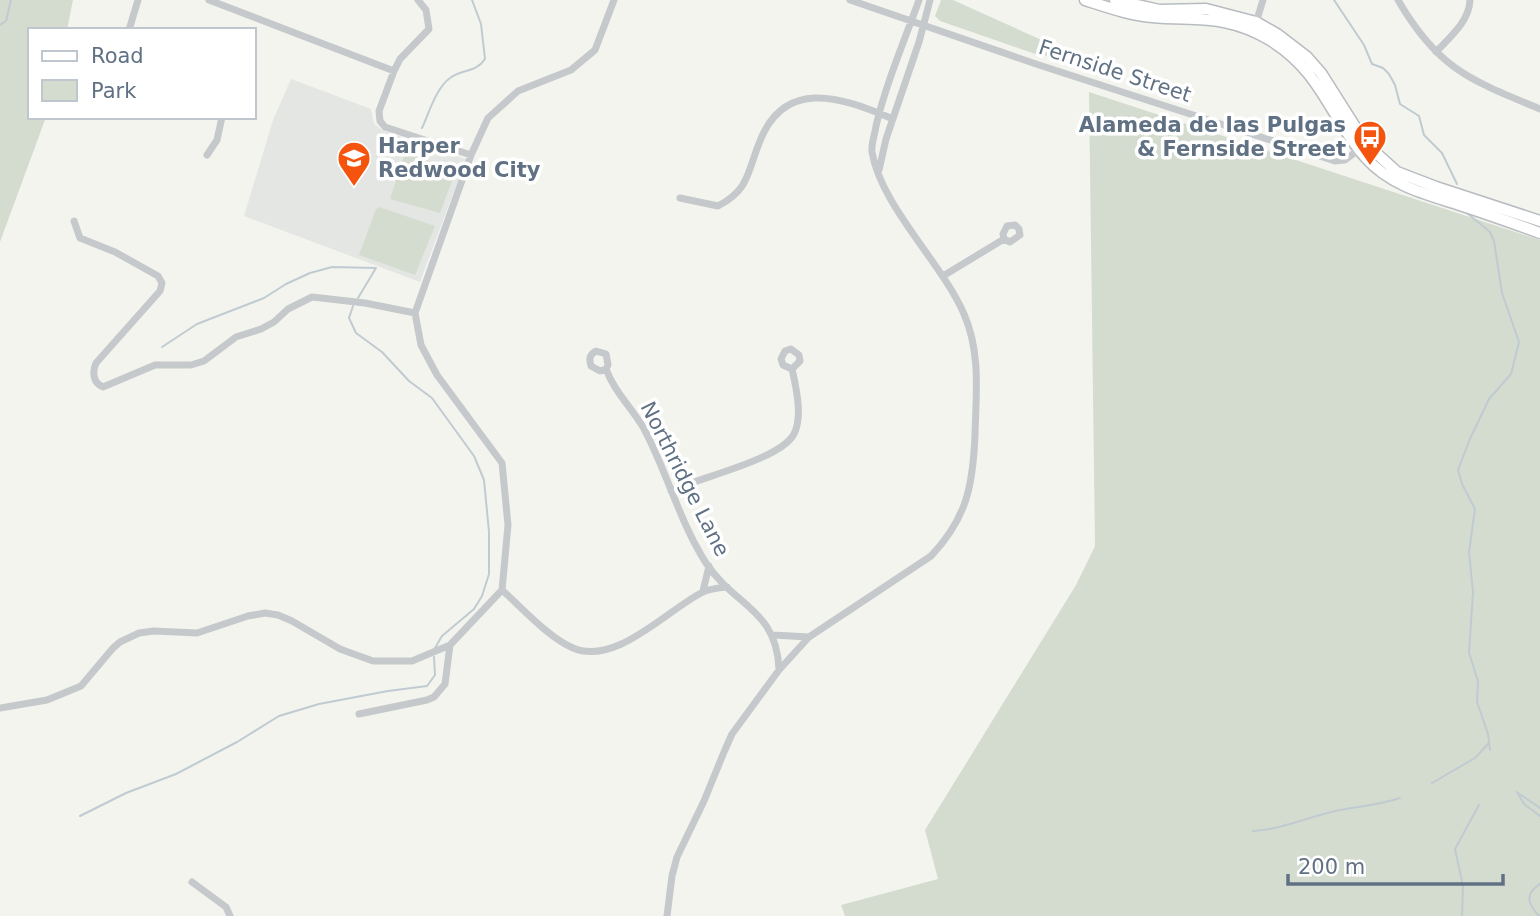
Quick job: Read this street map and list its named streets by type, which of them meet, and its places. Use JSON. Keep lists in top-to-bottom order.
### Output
{
  "streets": {
    "street": ["Fernside Street", "Northridge Lane"]
  },
  "places": {
    "bus stop": ["Alameda de las Pulgas & Fernside Street"],
    "school or university": ["Harper Redwood City"]
  },
  "legend": ["Road", "Park"],
  "scale_bar": "200 m"
}
